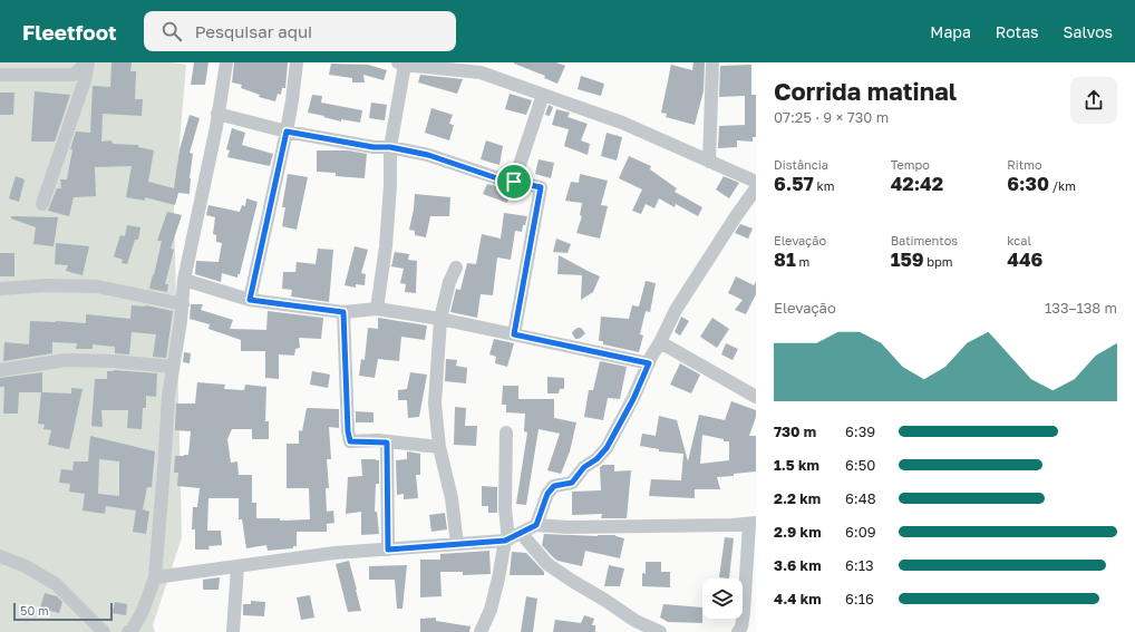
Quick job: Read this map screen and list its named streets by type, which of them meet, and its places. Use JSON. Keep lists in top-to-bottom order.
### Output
{
  "scale_bar": "50 m",
  "page": {
    "header": "Fleetfoot",
    "search": "Pesquisar aqui",
    "nav": ["Mapa", "Rotas", "Salvos"],
    "heading": ["Corrida matinal", "07:25 · 9 × 730 m"],
    "stats": [
      ["Distância", "6.57 km"],
      ["Tempo", "42:42"],
      ["Ritmo", "6:30 /km"],
      ["Elevação", "81 m"],
      ["Batimentos", "159 bpm"],
      ["kcal", "446"]
    ],
    "chart": ["Elevação", "133–138 m"],
    "list": [
      {
        "name": "730 m",
        "note": "6:39"
      },
      {
        "name": "1.5 km",
        "note": "6:50"
      },
      {
        "name": "2.2 km",
        "note": "6:48"
      },
      {
        "name": "2.9 km",
        "note": "6:09"
      },
      {
        "name": "3.6 km",
        "note": "6:13"
      },
      {
        "name": "4.4 km",
        "note": "6:16"
      }
    ],
    "scale": "50 m"
  }
}
